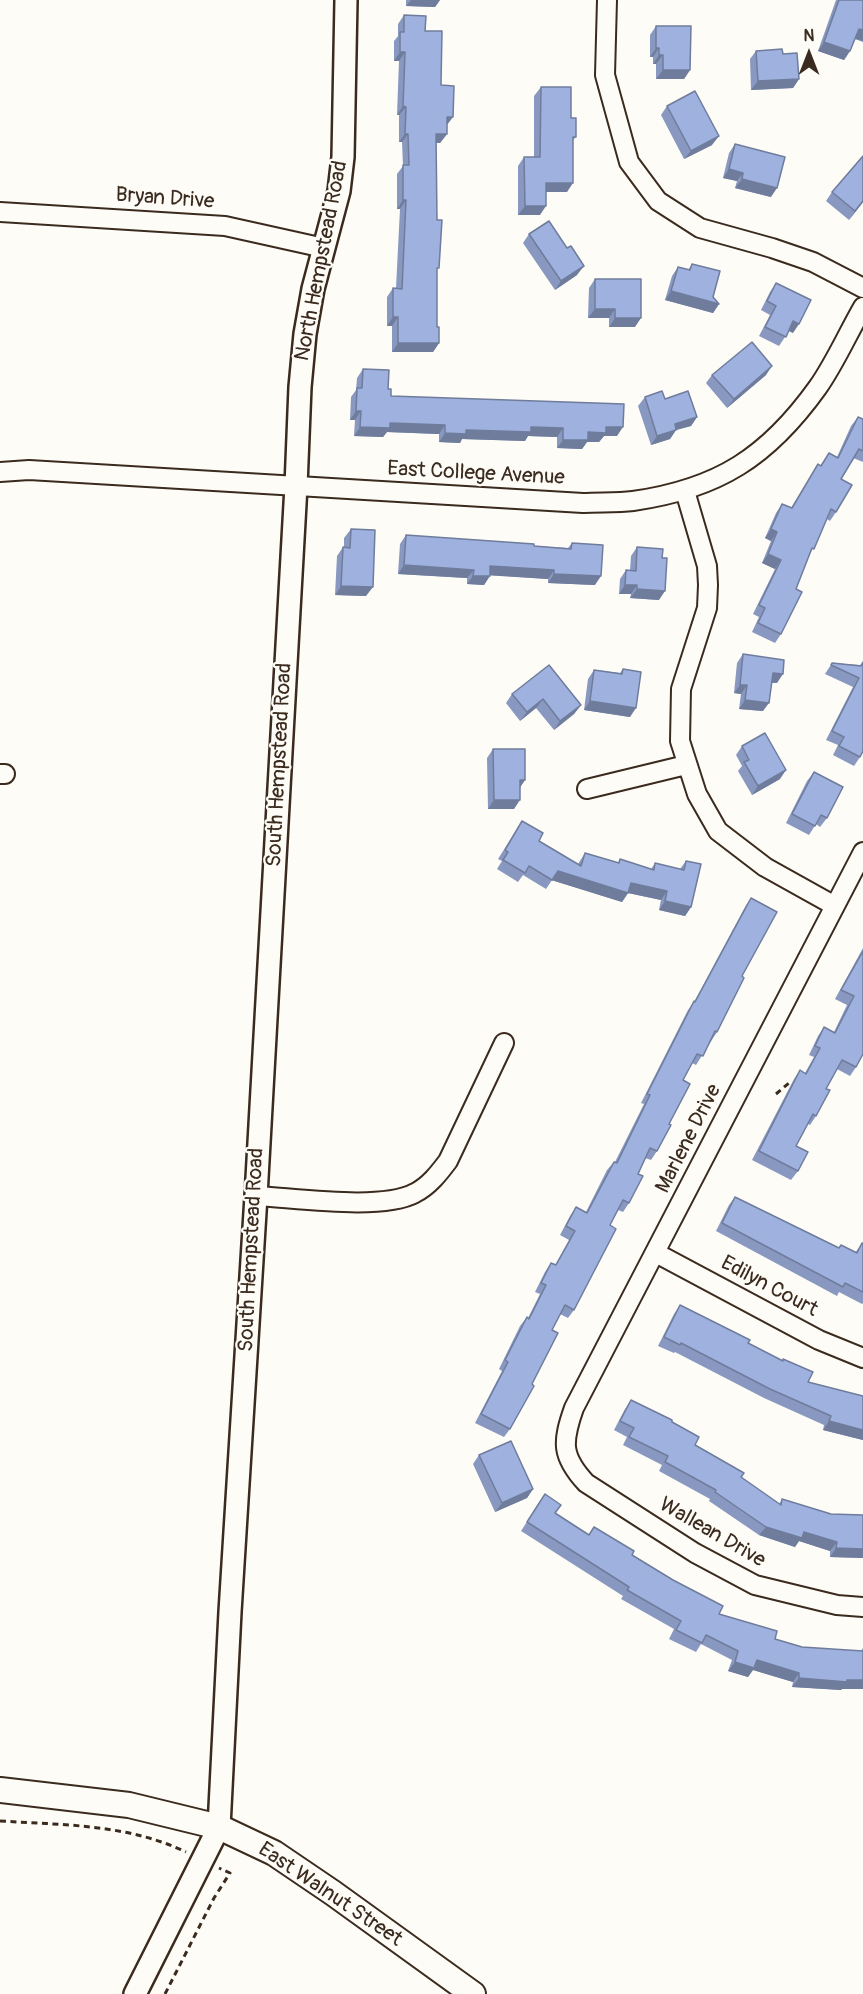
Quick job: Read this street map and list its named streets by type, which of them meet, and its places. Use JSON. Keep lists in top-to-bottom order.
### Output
{
  "streets": {
    "main road": ["East Walnut Street"],
    "street": [
      "Bryan Drive",
      "North Hempstead Road",
      "East College Avenue",
      "South Hempstead Road",
      "Marlene Drive",
      "Edilyn Court",
      "Wallean Drive"
    ]
  },
  "crossings": [
    ["Bryan Drive", "North Hempstead Road"],
    ["North Hempstead Road", "East College Avenue"],
    ["North Hempstead Road", "South Hempstead Road"],
    ["East College Avenue", "South Hempstead Road"],
    ["South Hempstead Road", "East Walnut Street"],
    ["Marlene Drive", "Edilyn Court"],
    ["Marlene Drive", "Wallean Drive"]
  ],
  "north": "top"
}
